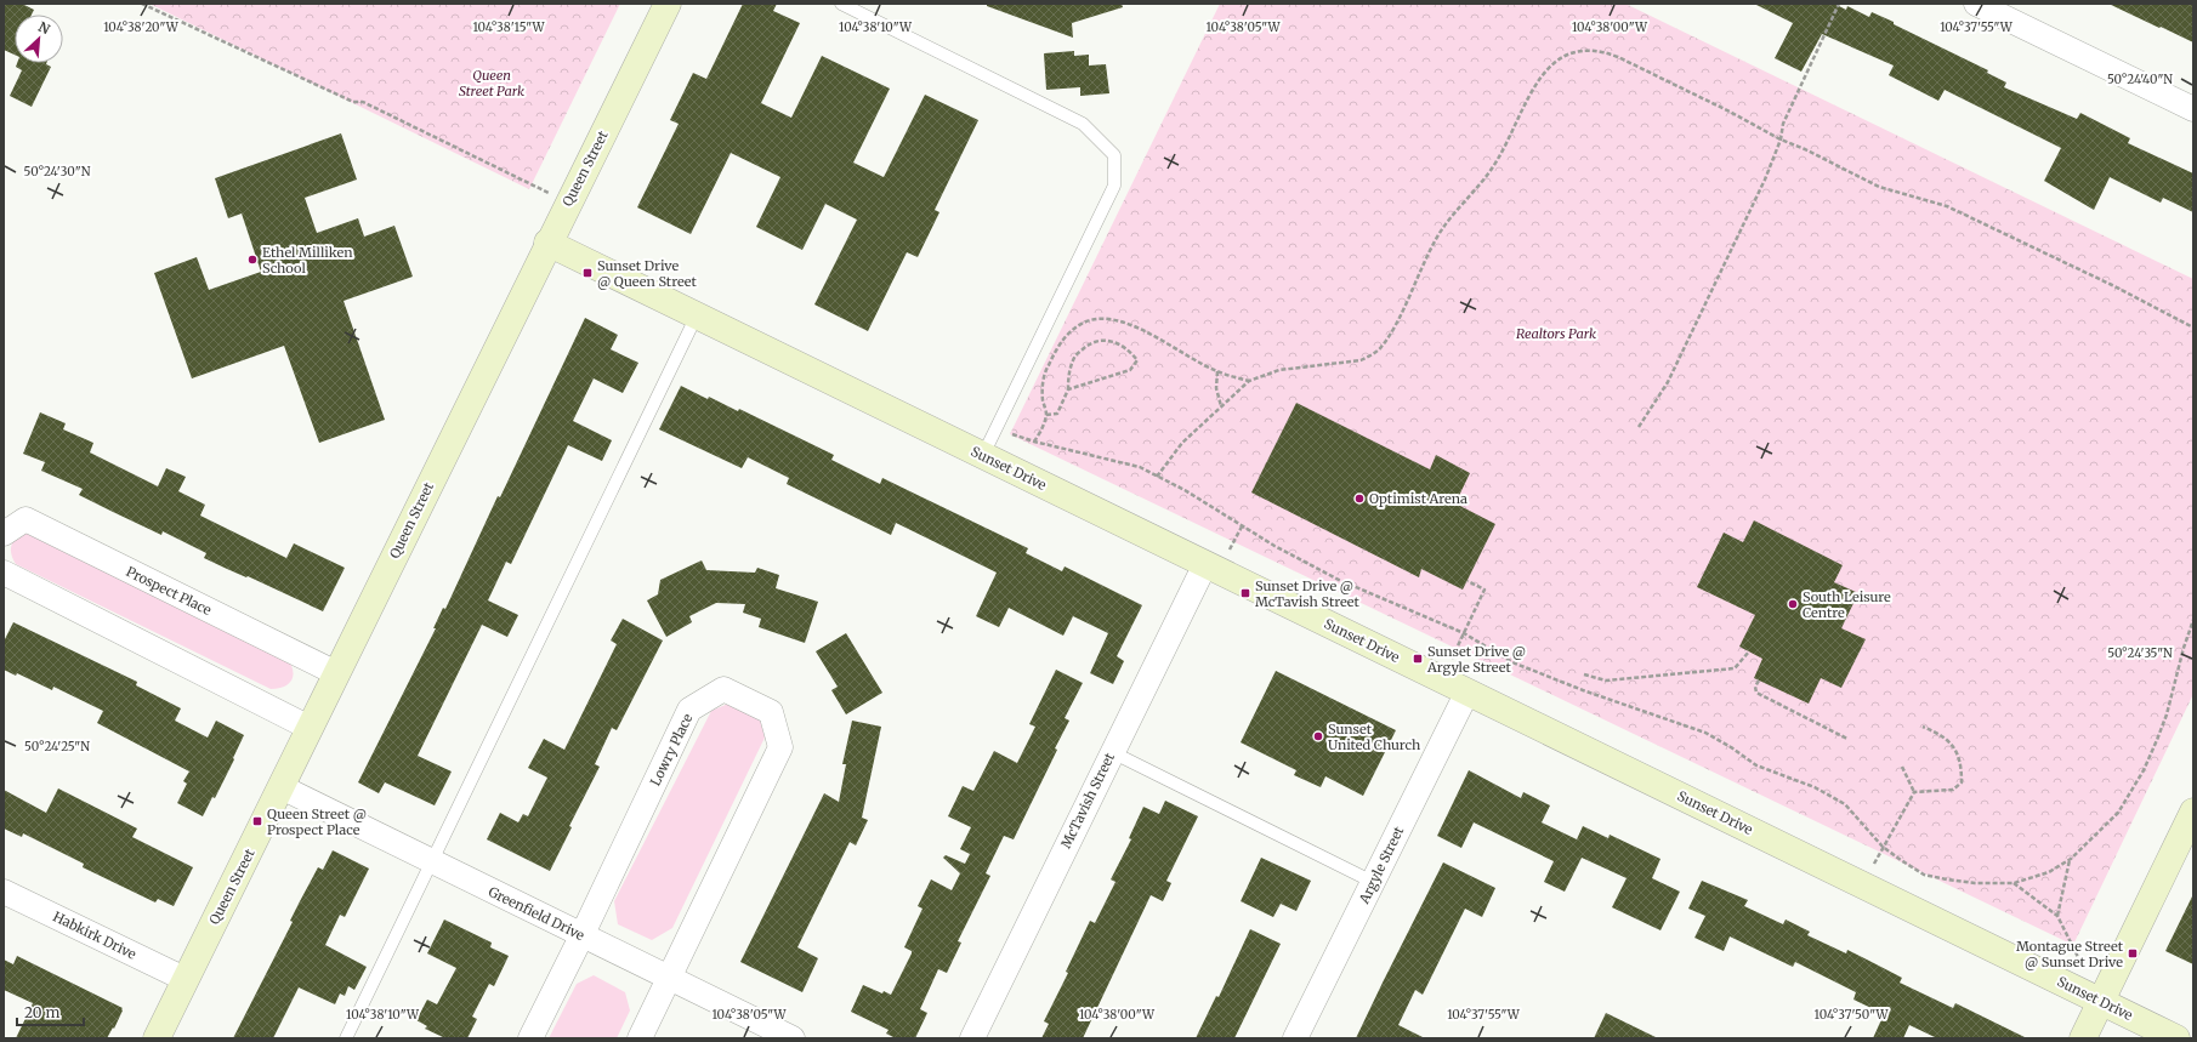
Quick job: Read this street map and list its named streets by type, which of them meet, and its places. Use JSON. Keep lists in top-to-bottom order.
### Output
{
  "streets": {
    "street": [
      "Queen Street",
      "Sunset Drive",
      "Prospect Place",
      "Lowry Place",
      "McTavish Street",
      "Argyle Street",
      "Greenfield Drive",
      "Habkirk Drive"
    ]
  },
  "crossings": [
    ["Queen Street", "Sunset Drive"],
    ["Queen Street", "Prospect Place"],
    ["Queen Street", "Greenfield Drive"],
    ["Queen Street", "Habkirk Drive"],
    ["Sunset Drive", "McTavish Street"],
    ["Sunset Drive", "Argyle Street"],
    ["Lowry Place", "Greenfield Drive"]
  ],
  "parks": ["Queen Street Park", "Realtors Park"],
  "places": {
    "other": [
      "Ethel Milliken School",
      "Optimist Arena",
      "South Leisure Centre",
      "Sunset United Church"
    ],
    "transit": [
      "Sunset Drive @ Queen Street",
      "Sunset Drive @ McTavish Street",
      "Sunset Drive @ Argyle Street",
      "Queen Street @ Prospect Place",
      "Montague Street @ Sunset Drive"
    ]
  },
  "scale_bar": "20 m",
  "north": "top right",
  "coordinates": [
    "104°38'20\"W",
    "104°38'15\"W",
    "104°38'10\"W",
    "104°38'05\"W",
    "104°38'00\"W",
    "104°37'55\"W",
    "50°24'40\"N",
    "50°24'30\"N",
    "50°24'35\"N",
    "50°24'25\"N",
    "104°37'50\"W"
  ]
}
